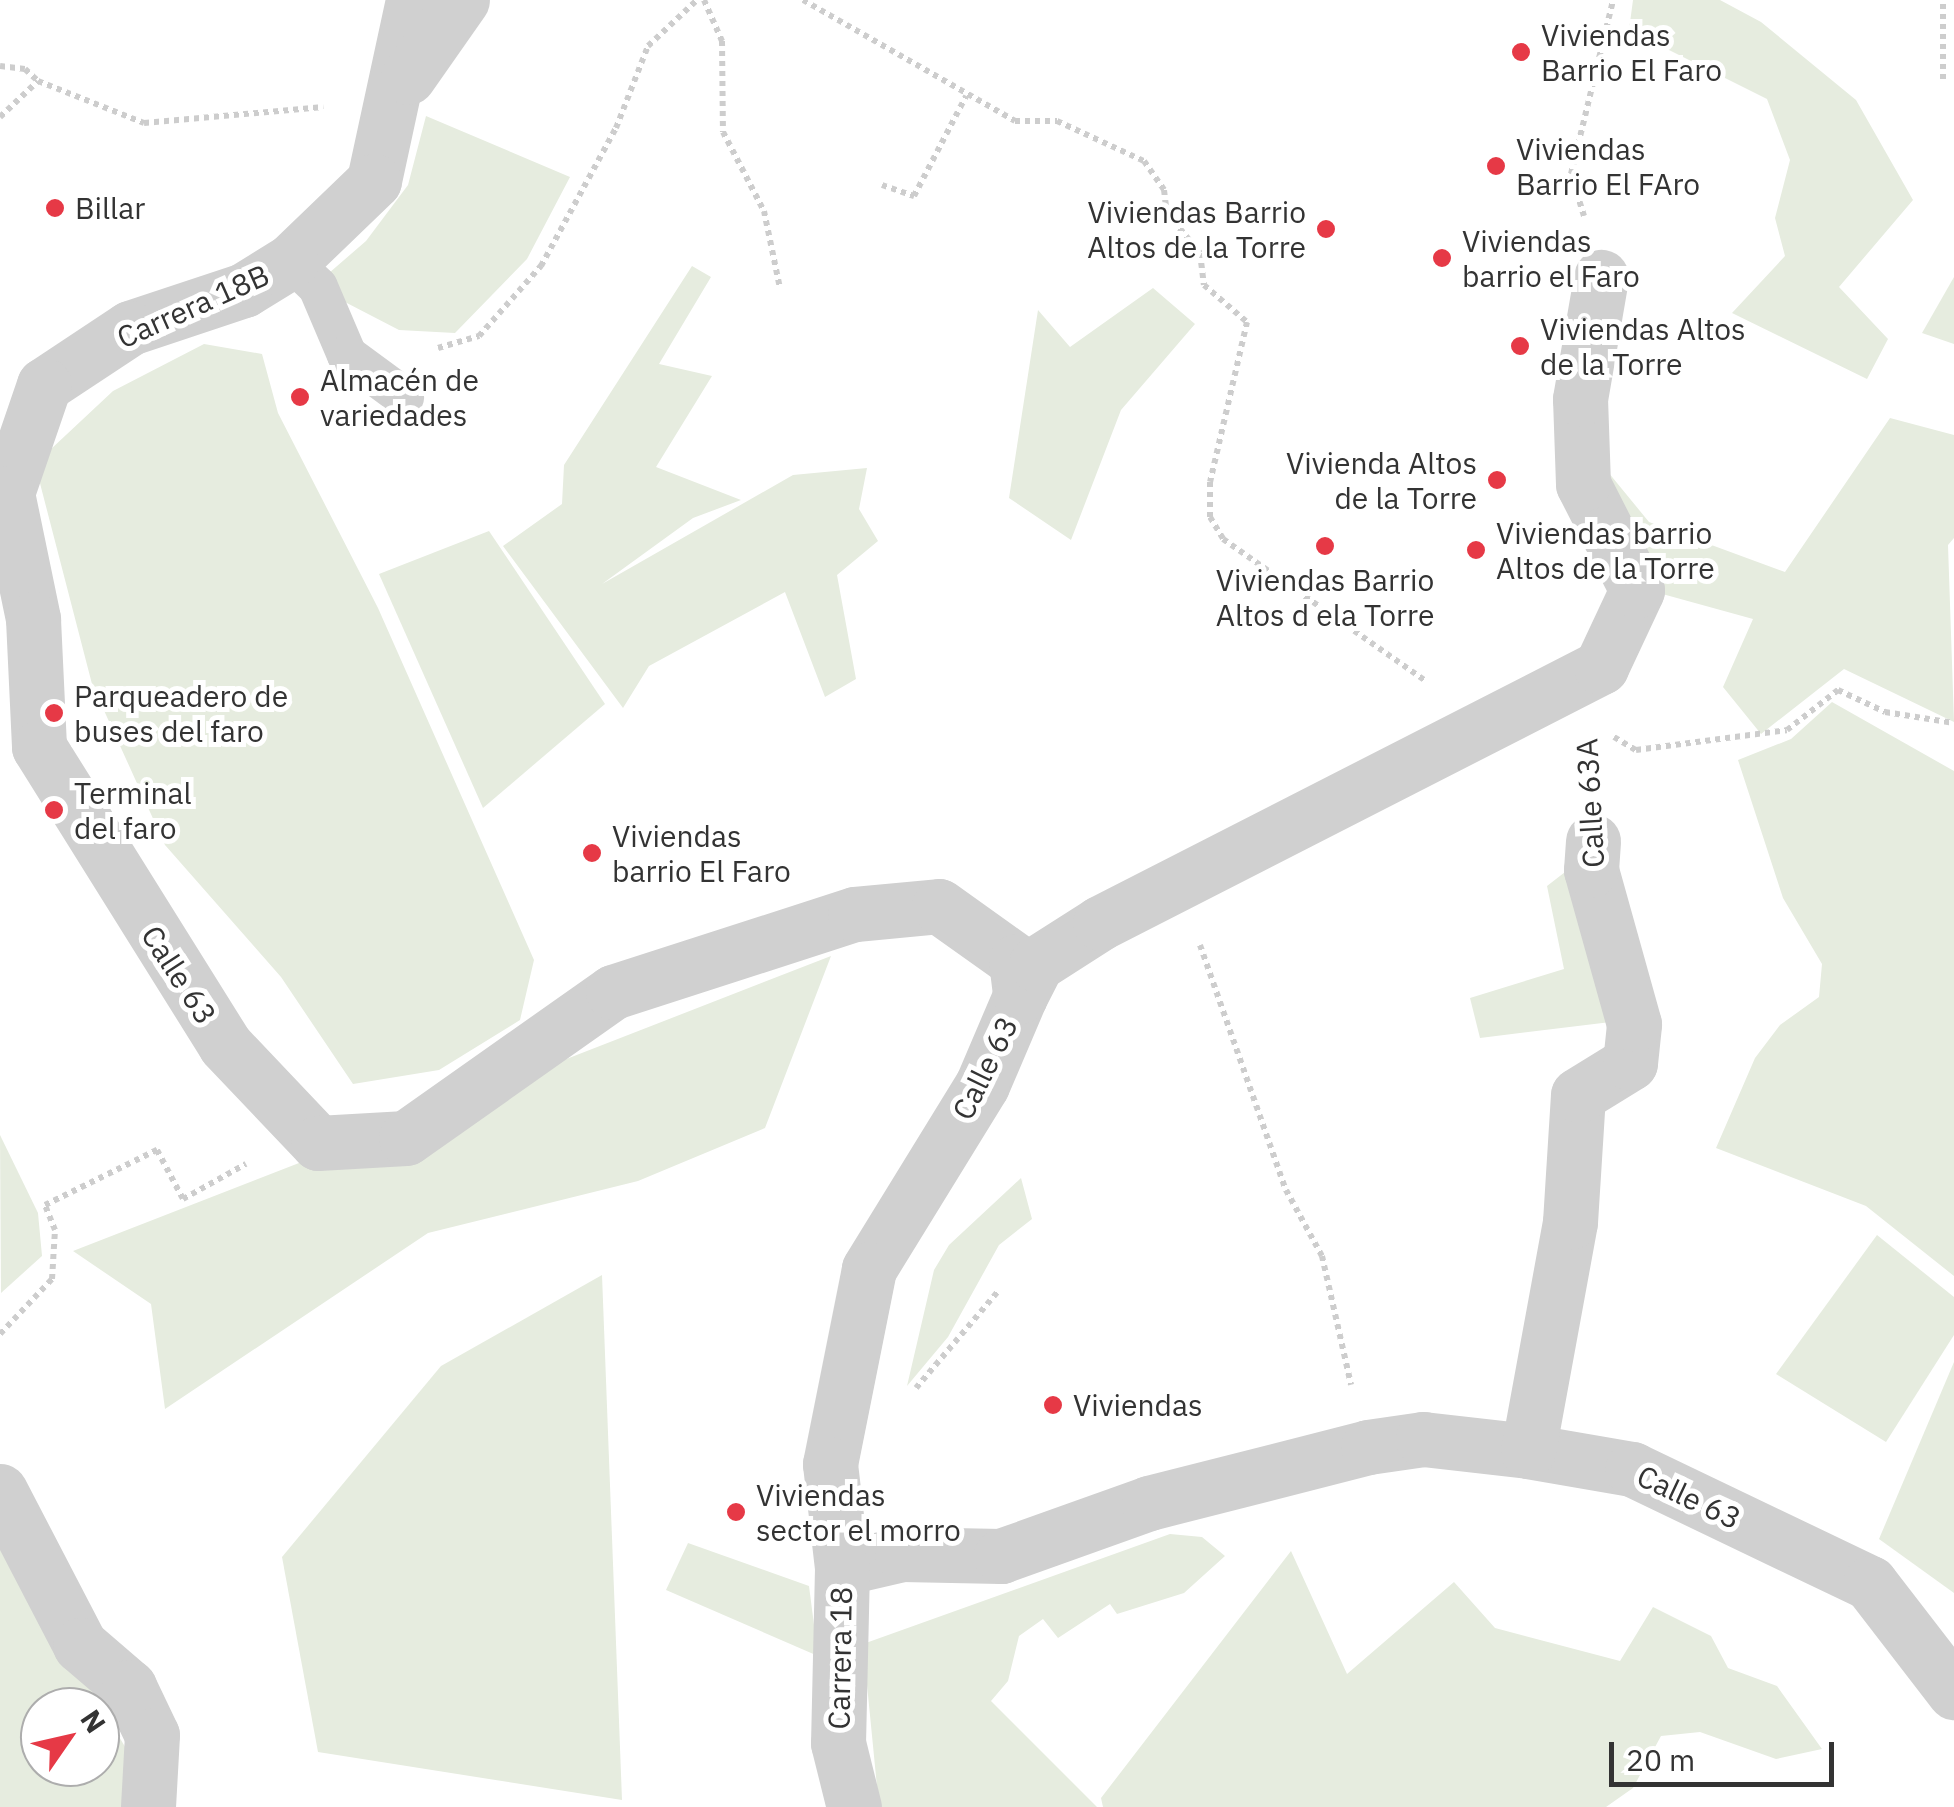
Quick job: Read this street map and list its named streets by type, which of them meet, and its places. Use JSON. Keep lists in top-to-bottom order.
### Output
{
  "streets": {
    "street": [
      "Carrera 18B",
      "Calle 63A",
      "Calle 63",
      "Carrera 18"
    ]
  },
  "crossings": [
    ["Carrera 18B", "Calle 63"],
    ["Calle 63A", "Calle 63"],
    ["Calle 63", "Carrera 18"]
  ],
  "places": [
    "Viviendas Barrio El Faro",
    "Viviendas Barrio El FAro",
    "Billar",
    "Viviendas Barrio Altos de la Torre",
    "Viviendas barrio el Faro",
    "Viviendas Altos de la Torre",
    "Almacén de variedades",
    "Vivienda Altos de la Torre",
    "Viviendas Barrio Altos d ela Torre",
    "Viviendas barrio Altos de la Torre",
    "Parqueadero de buses del faro",
    "Terminal del faro",
    "Viviendas barrio El Faro",
    "Viviendas",
    "Viviendas sector el morro"
  ],
  "scale_bar": "20 m",
  "north": "top right"
}
